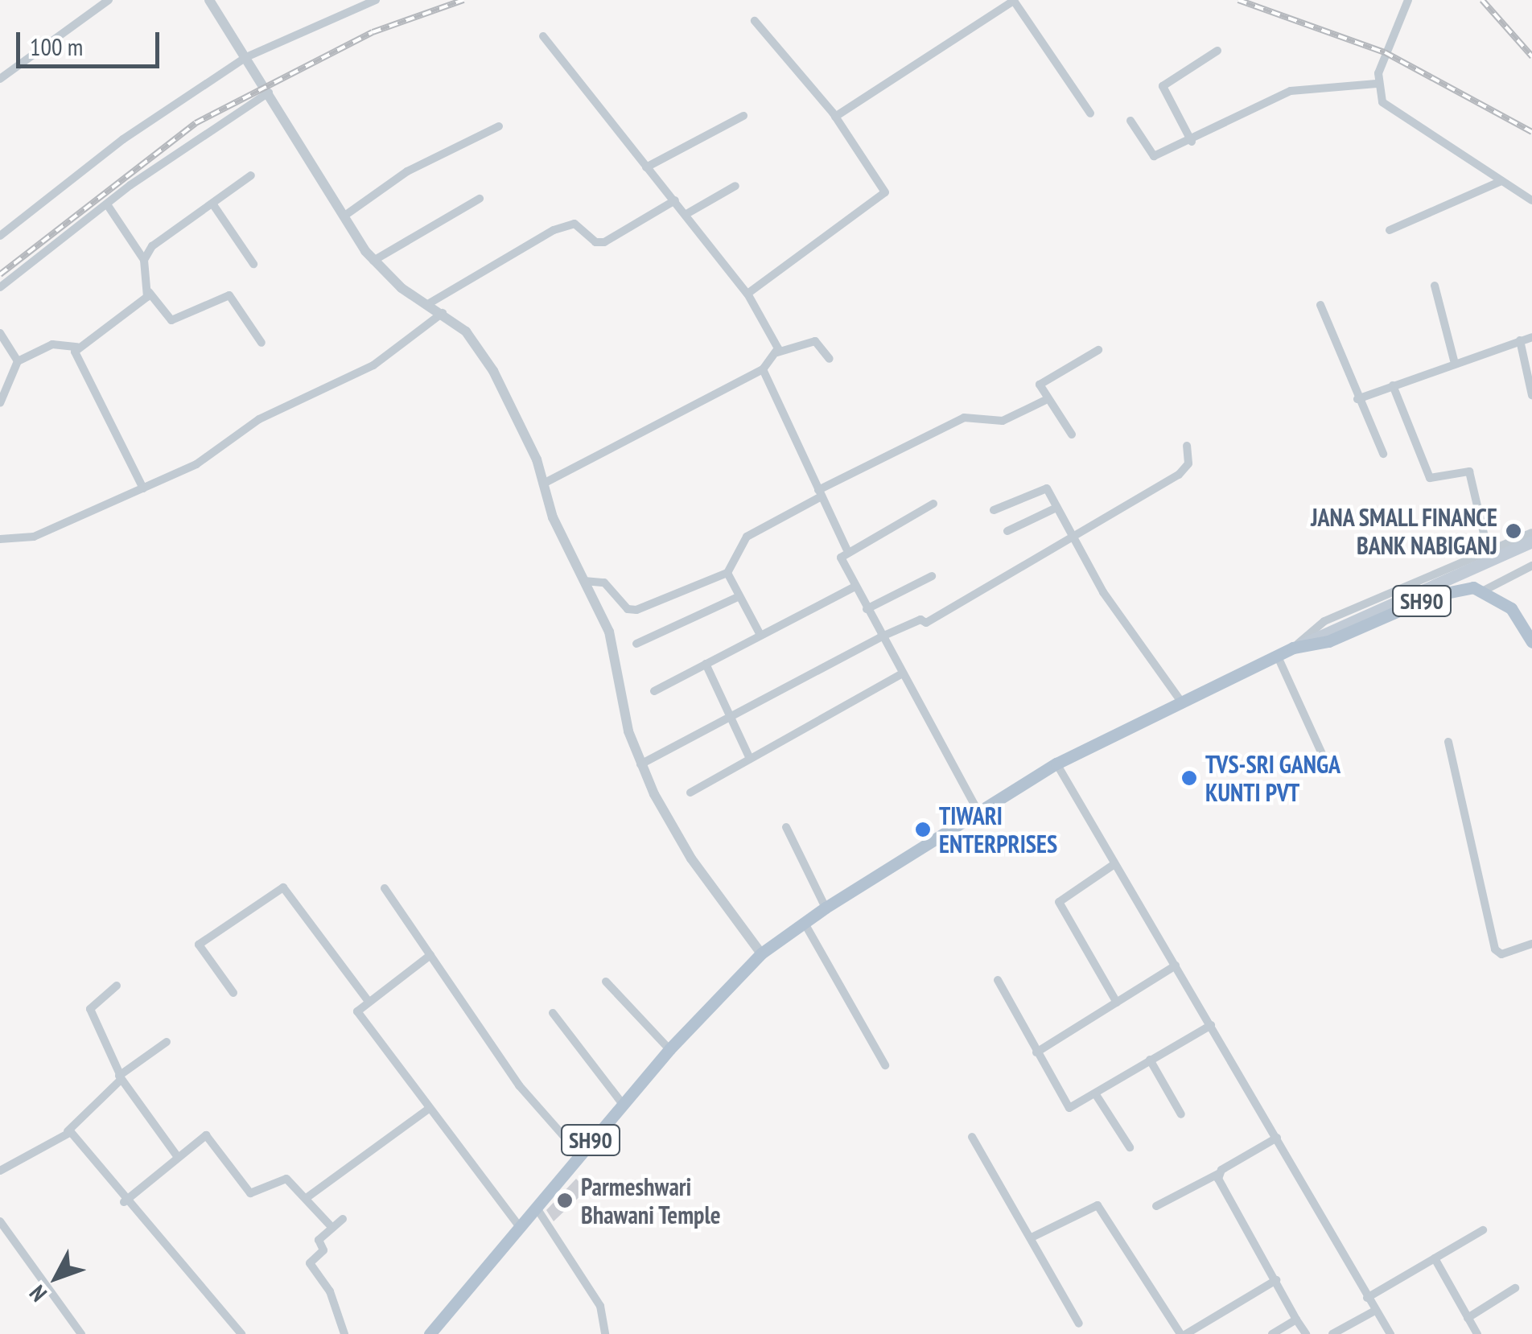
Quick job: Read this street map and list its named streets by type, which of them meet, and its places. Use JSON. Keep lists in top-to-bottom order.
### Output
{
  "streets": {
    "main road": ["SH90"]
  },
  "places": [
    "JANA SMALL FINANCE BANK NABIGANJ",
    "TVS-SRI GANGA KUNTI PVT",
    "TIWARI ENTERPRISES",
    "Parmeshwari Bhawani Temple"
  ],
  "scale_bar": "100 m",
  "north": "bottom left"
}
